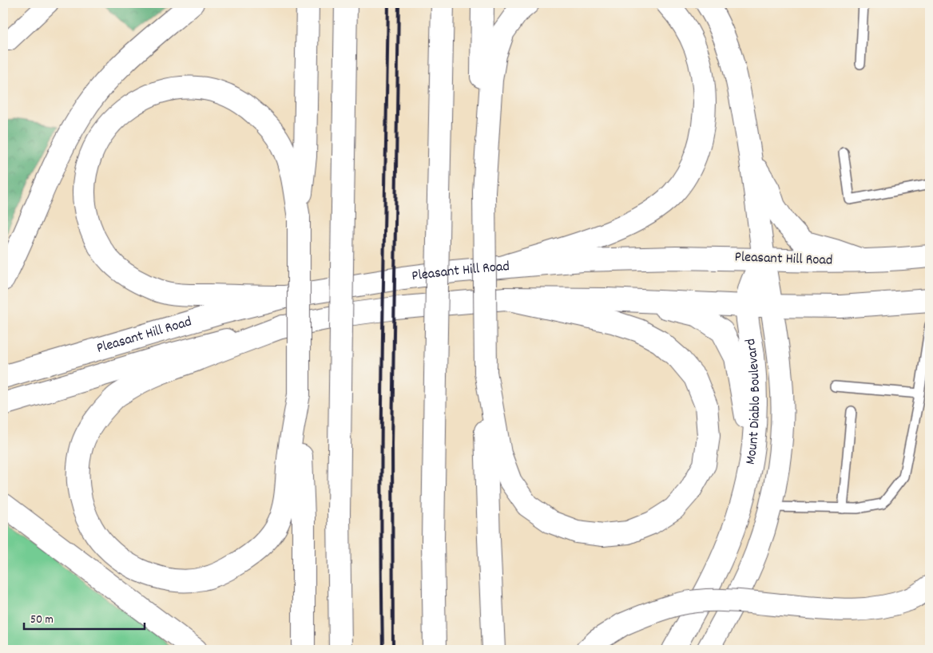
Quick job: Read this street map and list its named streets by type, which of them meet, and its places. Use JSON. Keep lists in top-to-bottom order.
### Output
{
  "streets": {
    "main road": ["Pleasant Hill Road", "Mount Diablo Boulevard"]
  },
  "crossings": [
    ["Pleasant Hill Road", "Mount Diablo Boulevard"]
  ],
  "scale_bar": "50 m"
}
